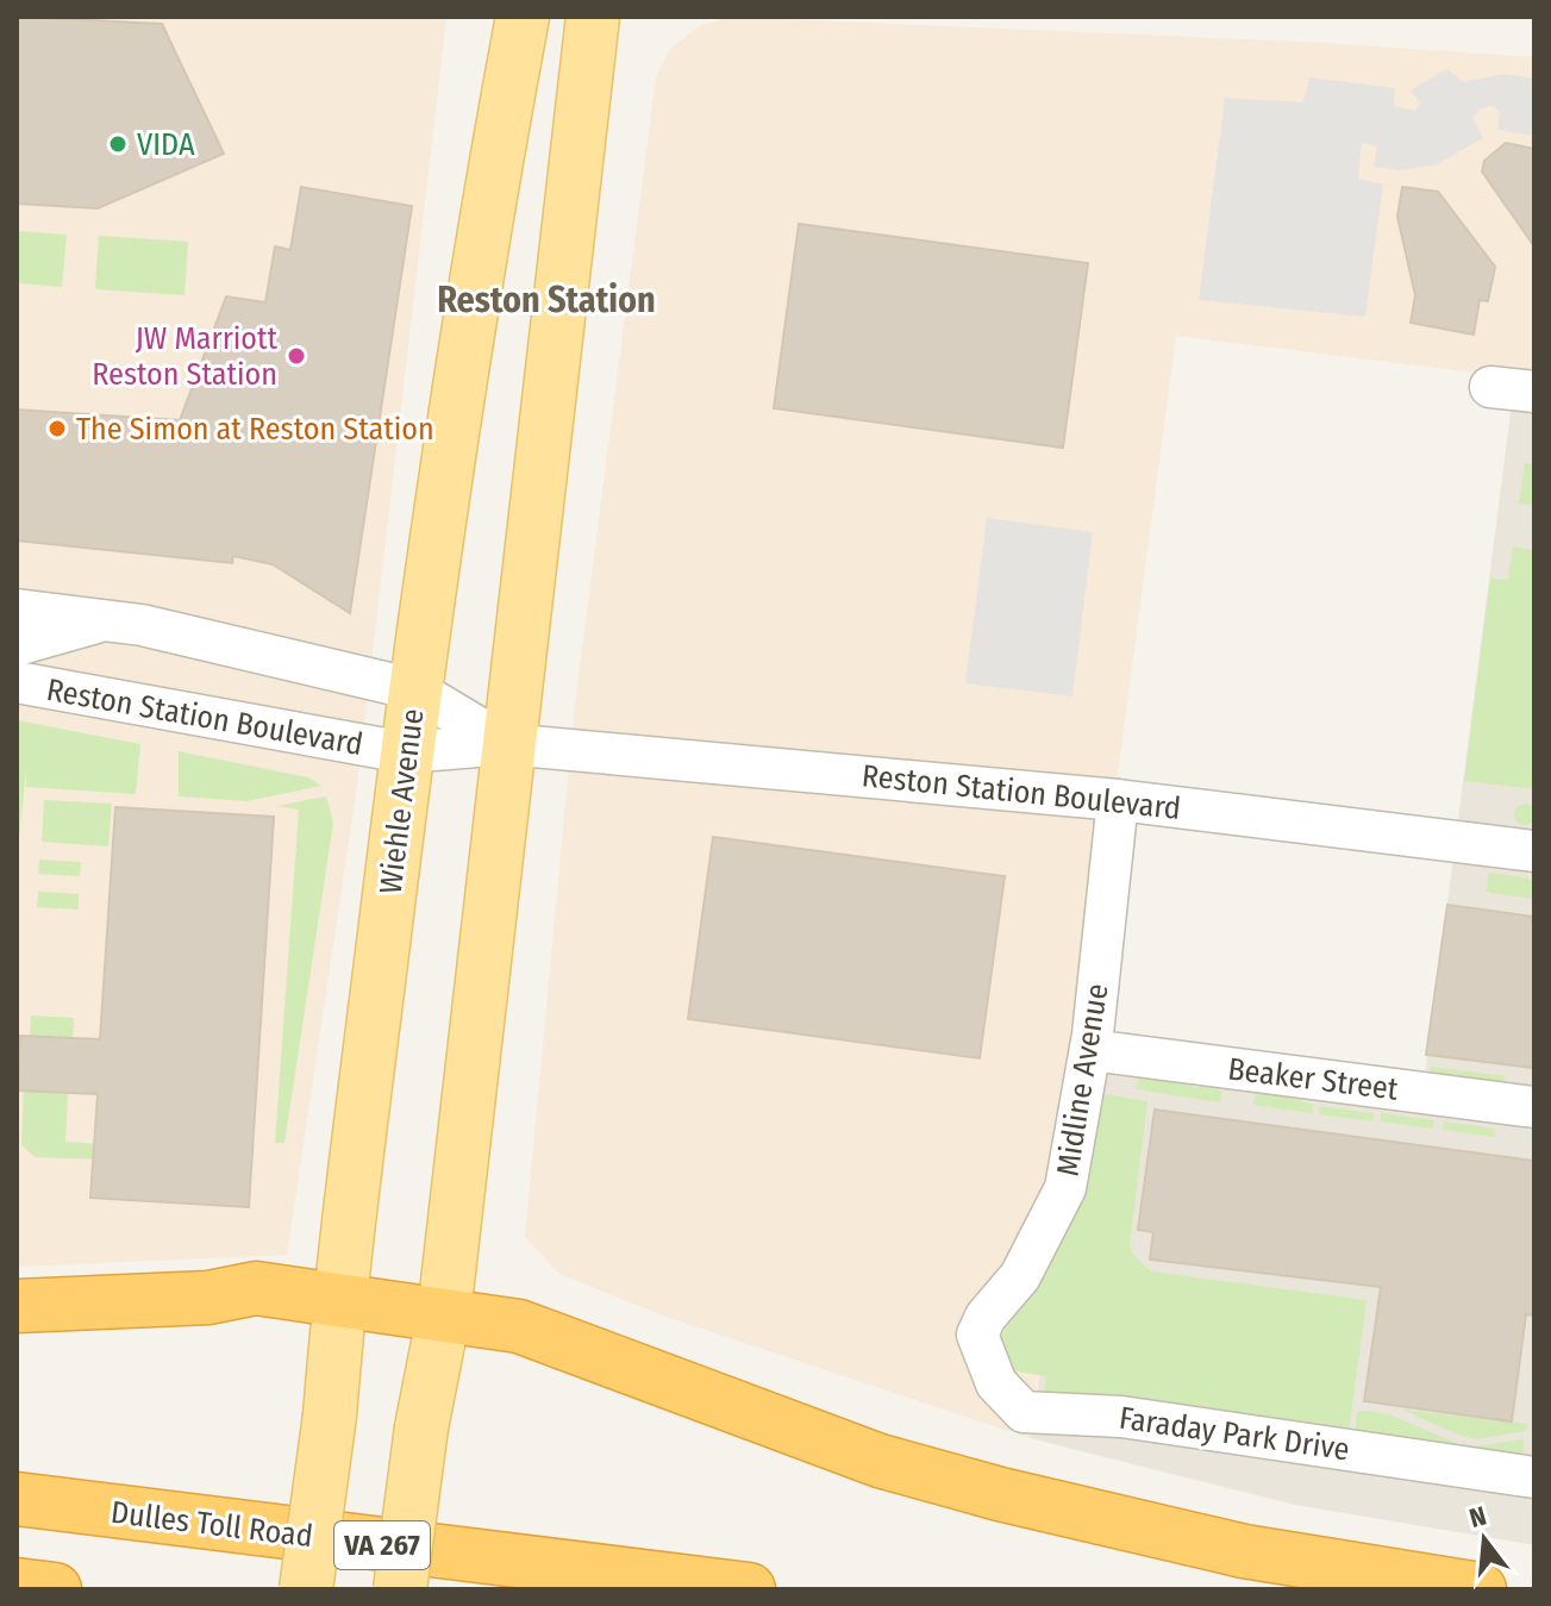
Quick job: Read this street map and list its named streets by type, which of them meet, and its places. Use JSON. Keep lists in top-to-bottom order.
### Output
{
  "streets": {
    "highway": ["Dulles Toll Road", "VA 267"],
    "main road": ["Wiehle Avenue"],
    "street": [
      "Reston Station Boulevard",
      "Beaker Street",
      "Midline Avenue",
      "Faraday Park Drive"
    ]
  },
  "crossings": [
    ["Reston Station Boulevard", "Wiehle Avenue"],
    ["Reston Station Boulevard", "Midline Avenue"],
    ["Beaker Street", "Midline Avenue"],
    ["Midline Avenue", "Faraday Park Drive"]
  ],
  "districts": ["Reston Station"],
  "places": ["VIDA", "JW Marriott Reston Station", "The Simon at Reston Station"],
  "north": "top"
}
